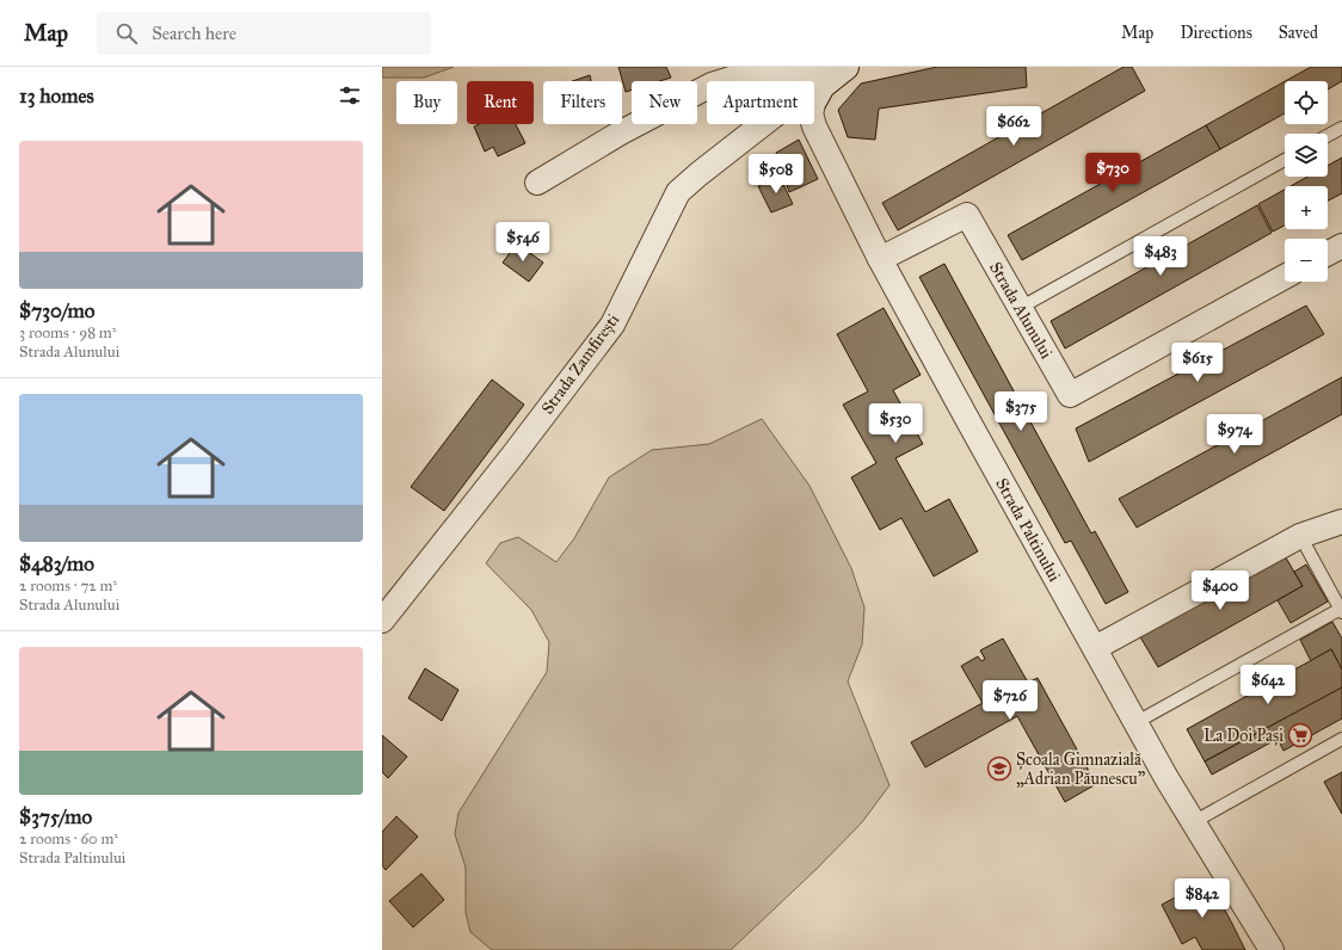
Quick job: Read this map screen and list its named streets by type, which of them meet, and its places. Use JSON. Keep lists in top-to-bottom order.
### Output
{
  "streets": {
    "street": ["Strada Alunului", "Strada Zamfirești", "Strada Paltinului"]
  },
  "crossings": [
    ["Strada Alunului", "Strada Paltinului"]
  ],
  "places": {
    "supermarket": ["La Doi Pași"],
    "school or university": ["Școala Gimnazială „Adrian Păunescu”"]
  },
  "page": {
    "header": "Map",
    "search": "Search here",
    "nav": ["Map", "Directions", "Saved"],
    "heading": "13 homes",
    "map_buttons": ["+", "−"],
    "chip": [
      "Buy",
      "Rent",
      "Filters",
      "New",
      "Apartment"
    ],
    "price": [
      "$662",
      "$730",
      "$508",
      "$546",
      "$483",
      "$615",
      "$375",
      "$530",
      "$974",
      "$400",
      "$642",
      "$726",
      "$842"
    ],
    "list": [
      {
        "name": "$730/mo",
        "note": "3 rooms · 98 m² · Strada Alunului"
      },
      {
        "name": "$483/mo",
        "note": "2 rooms · 72 m² · Strada Alunului"
      },
      {
        "name": "$375/mo",
        "note": "2 rooms · 60 m² · Strada Paltinului"
      }
    ]
  }
}
